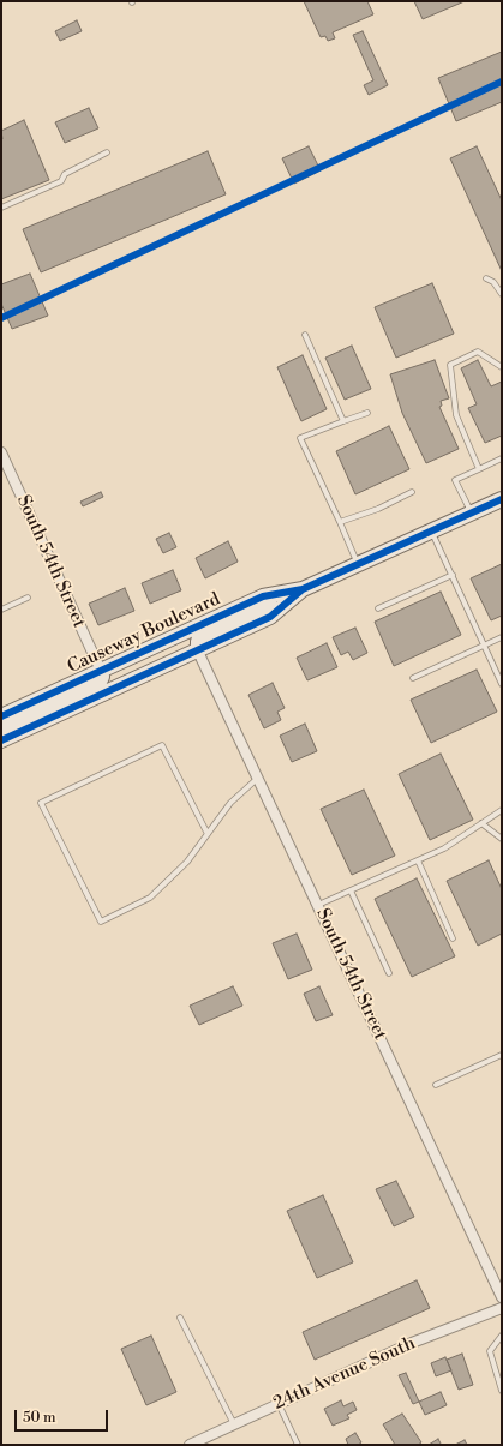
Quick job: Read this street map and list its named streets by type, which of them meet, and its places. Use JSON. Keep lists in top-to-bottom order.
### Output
{
  "streets": {
    "main road": ["Causeway Boulevard"],
    "street": ["South 54th Street", "24th Avenue South"]
  },
  "crossings": [
    ["South 54th Street", "Causeway Boulevard"]
  ],
  "scale_bar": "50 m"
}
